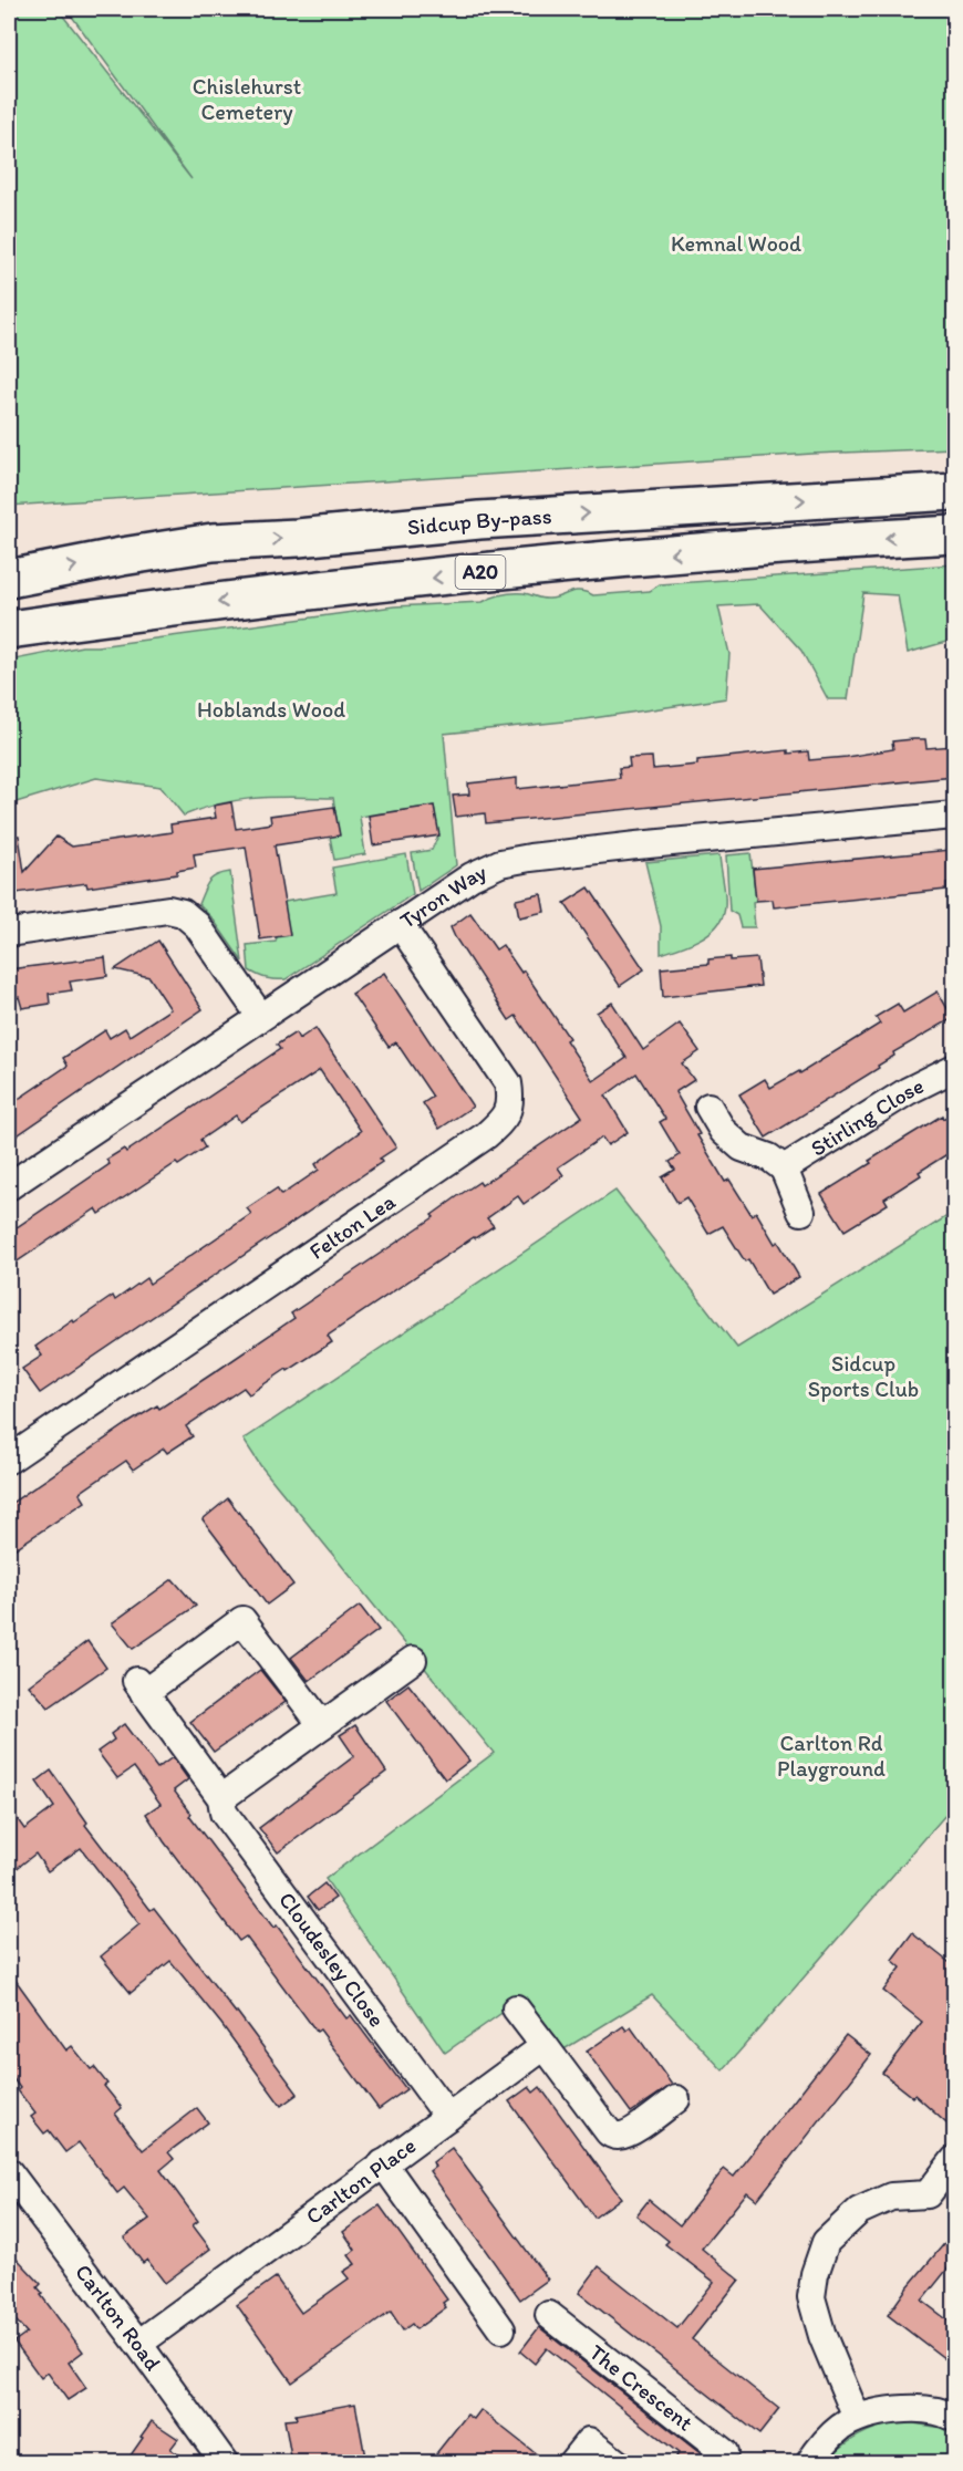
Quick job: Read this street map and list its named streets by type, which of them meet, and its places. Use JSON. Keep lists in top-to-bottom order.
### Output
{
  "streets": {
    "highway": ["Sidcup By-pass", "A20"],
    "street": [
      "Tyron Way",
      "Stirling Close",
      "Felton Lea",
      "Cloudesley Close",
      "Carlton Place",
      "Carlton Road",
      "The Crescent"
    ]
  },
  "crossings": [
    ["Tyron Way", "Felton Lea"],
    ["Cloudesley Close", "Carlton Place"],
    ["Carlton Place", "Carlton Road"]
  ],
  "parks": [
    "Chislehurst Cemetery",
    "Kemnal Wood",
    "Hoblands Wood",
    "Sidcup Sports Club",
    "Carlton Rd Playground"
  ]
}
